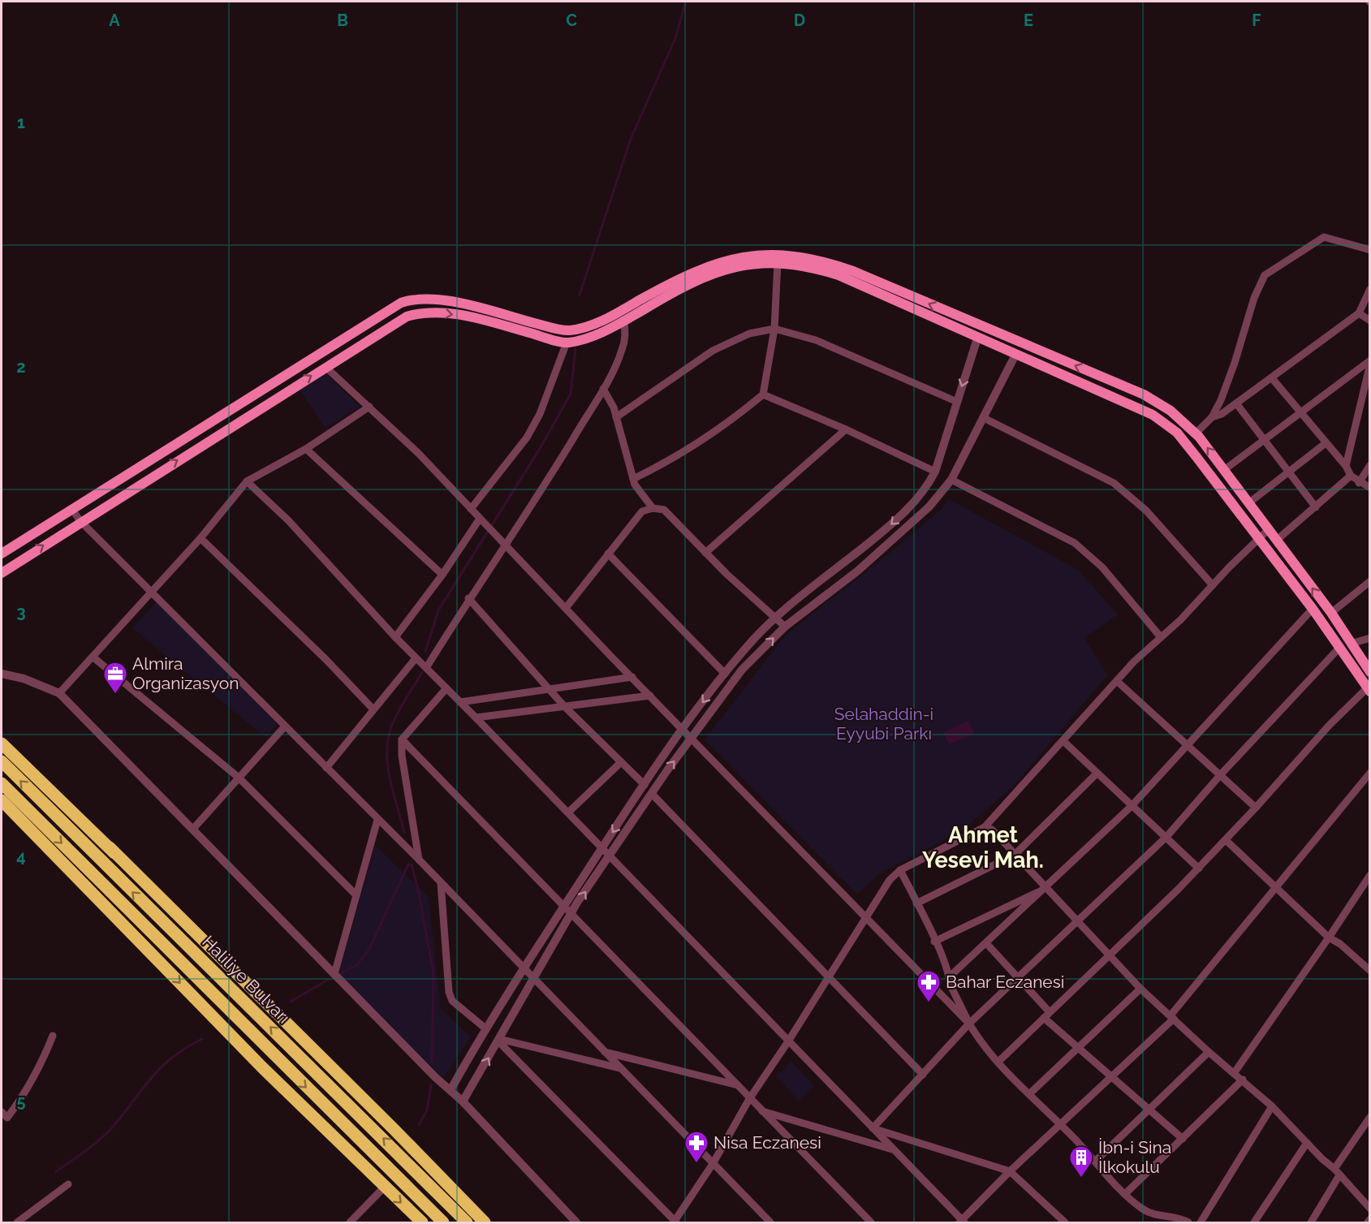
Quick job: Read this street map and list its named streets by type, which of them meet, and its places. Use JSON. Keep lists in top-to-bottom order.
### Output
{
  "streets": {
    "highway": ["Haliliye Bulvarı"]
  },
  "districts": ["Ahmet Yesevi Mah."],
  "parks": ["Selahaddin-i Eyyubi Parkı"],
  "places": {
    "office": ["Almira Organizasyon"],
    "pharmacy": ["Bahar Eczanesi", "Nisa Eczanesi"],
    "building": ["İbn-i Sina İlkokulu"]
  },
  "grid": {
    "columns": [
      "A",
      "B",
      "C",
      "D",
      "E",
      "F"
    ],
    "rows": [
      "1",
      "2",
      "3",
      "4",
      "5"
    ]
  }
}
